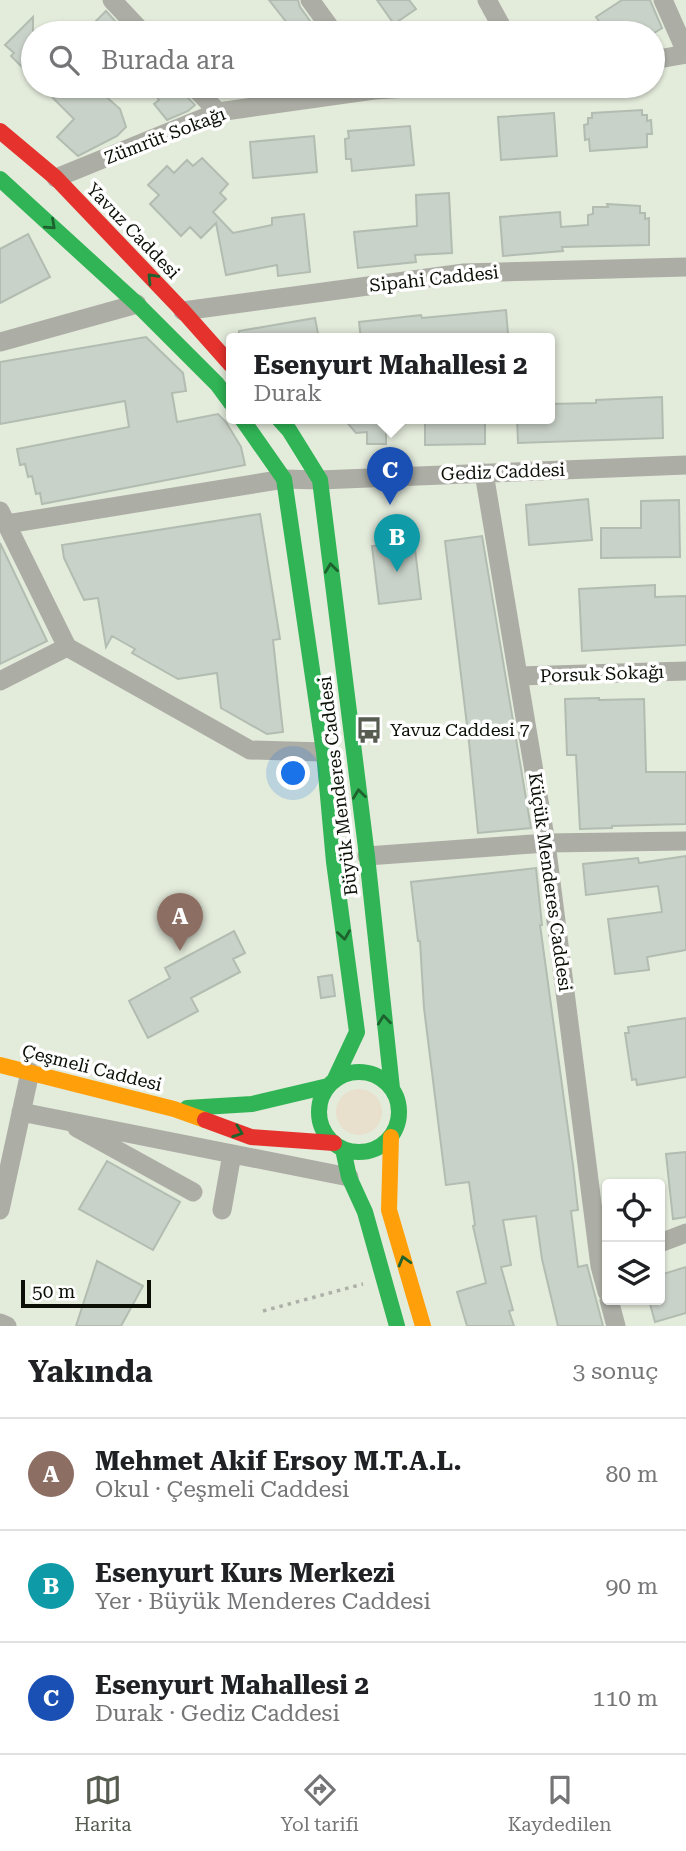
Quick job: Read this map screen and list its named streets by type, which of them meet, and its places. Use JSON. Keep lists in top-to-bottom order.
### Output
{
  "streets": {
    "street": [
      "Zümrüt Sokağı",
      "Yavuz Caddesi",
      "Sipahi Caddesi",
      "Gediz Caddesi",
      "Porsuk Sokağı",
      "Büyük Menderes Caddesi",
      "Küçük Menderes Caddesi",
      "Çeşmeli Caddesi"
    ]
  },
  "crossings": [
    ["Zümrüt Sokağı", "Yavuz Caddesi"],
    ["Yavuz Caddesi", "Sipahi Caddesi"],
    ["Gediz Caddesi", "Büyük Menderes Caddesi"],
    ["Gediz Caddesi", "Küçük Menderes Caddesi"],
    ["Porsuk Sokağı", "Küçük Menderes Caddesi"],
    ["Büyük Menderes Caddesi", "Çeşmeli Caddesi"]
  ],
  "places": {
    "bus stop": ["Yavuz Caddesi 7"]
  },
  "scale_bar": "50 m",
  "page": {
    "search": "Burada ara",
    "popup": ["Esenyurt Mahallesi 2", "Durak"],
    "pins": ["C", "B", "A"],
    "scale": "50 m",
    "heading": ["Yakında", "3 sonuç"],
    "list": [
      {
        "mark": "A",
        "name": "Mehmet Akif Ersoy M.T.A.L.",
        "note": "Okul · Çeşmeli Caddesi",
        "value": "80 m"
      },
      {
        "mark": "B",
        "name": "Esenyurt Kurs Merkezi",
        "note": "Yer · Büyük Menderes Caddesi",
        "value": "90 m"
      },
      {
        "mark": "C",
        "name": "Esenyurt Mahallesi 2",
        "note": "Durak · Gediz Caddesi",
        "value": "110 m"
      }
    ],
    "nav": ["Harita", "Yol tarifi", "Kaydedilen"]
  }
}
